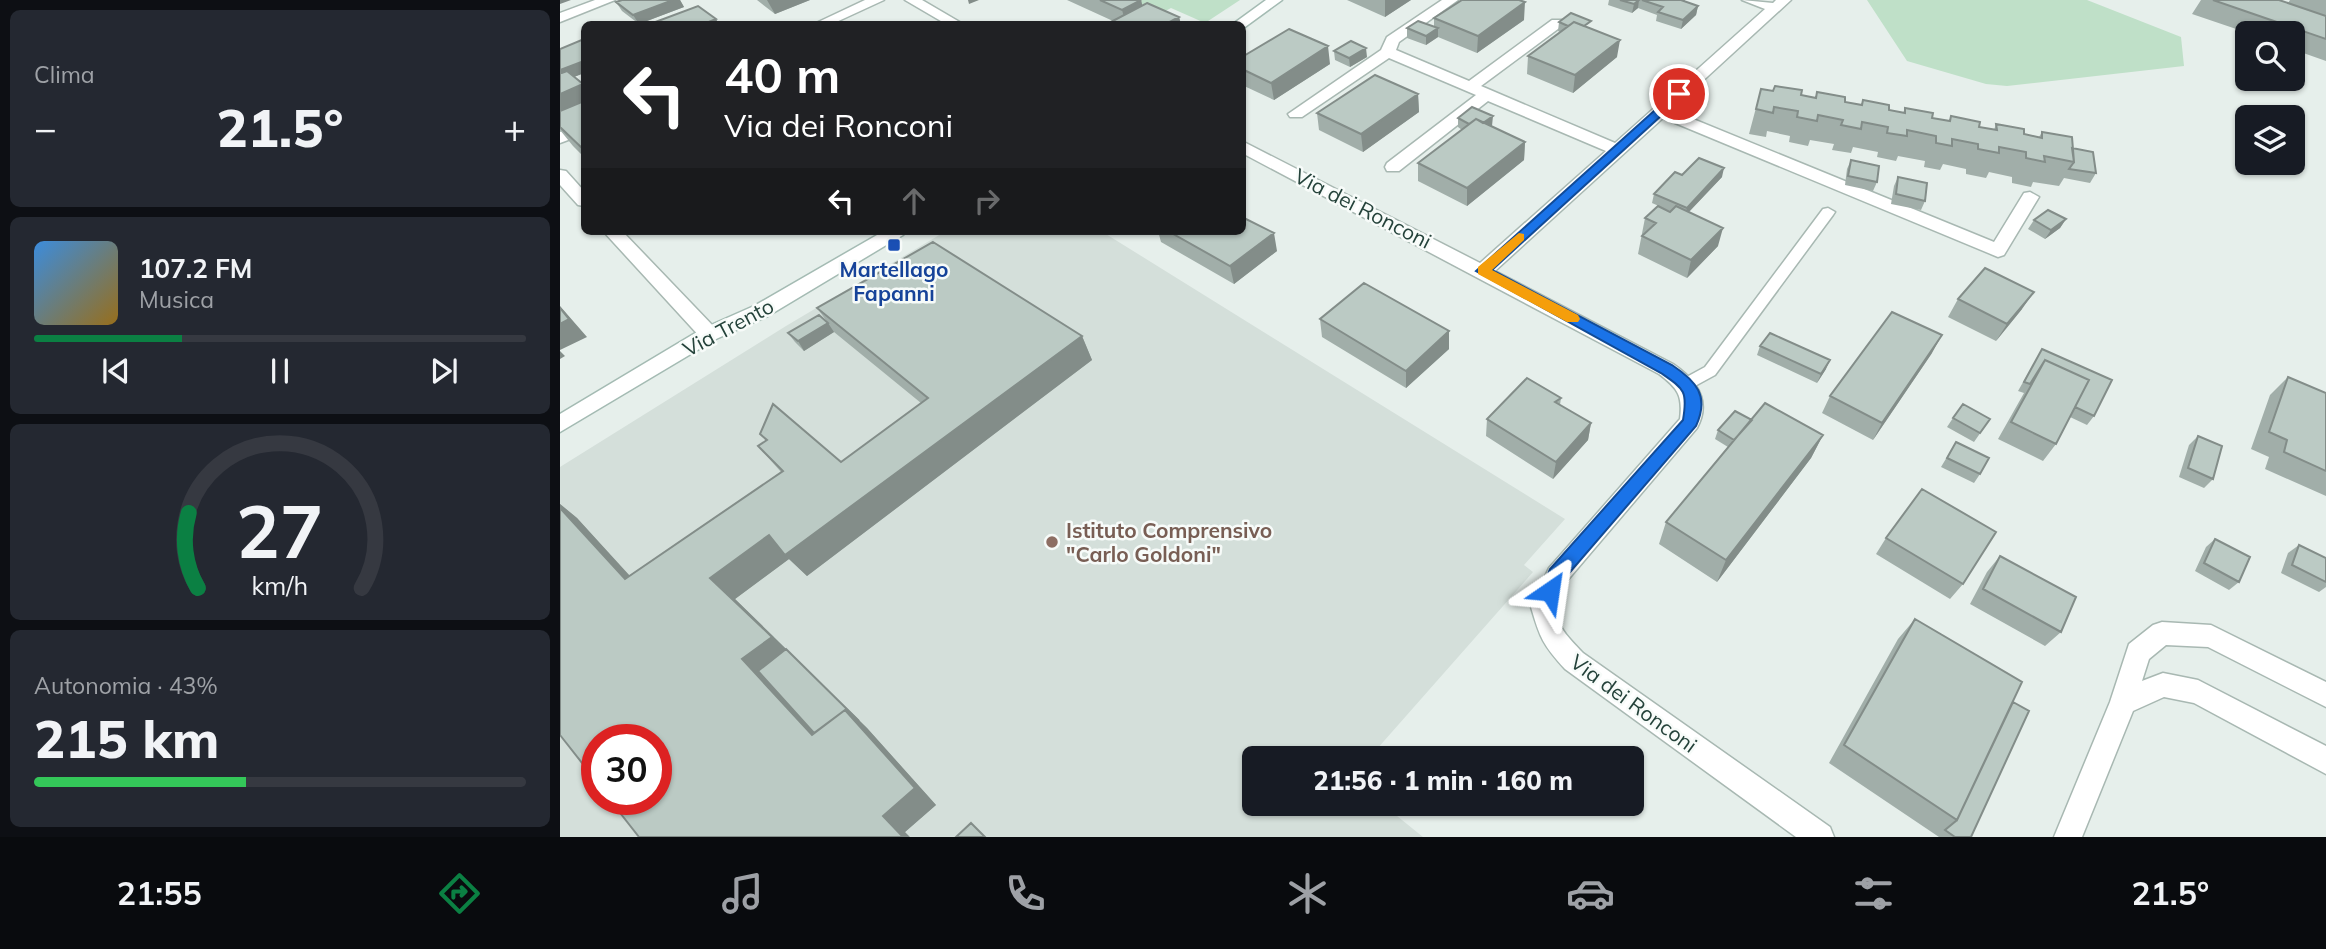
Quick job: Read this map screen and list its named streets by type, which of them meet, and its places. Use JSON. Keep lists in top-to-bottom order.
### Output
{
  "streets": {
    "street": ["Via dei Ronconi", "Via Trento"]
  },
  "places": {
    "transit": ["Martellago Fapanni"],
    "other": ["Istituto Comprensivo \"Carlo Goldoni\""]
  },
  "page": {
    "tile": [
      "Clima",
      ["Autonomia · 43%", "215 km"]
    ],
    "turn": ["40 m", "Via dei Ronconi"],
    "heat": ["−", "21.5°", "+"],
    "song": ["107.2 FM", "Musica"],
    "limit": "30",
    "trip": "21:56 · 1 min · 160 m",
    "tabs": ["21:55", "21.5°"],
    "gauge": ["27", "km/h"]
  }
}
